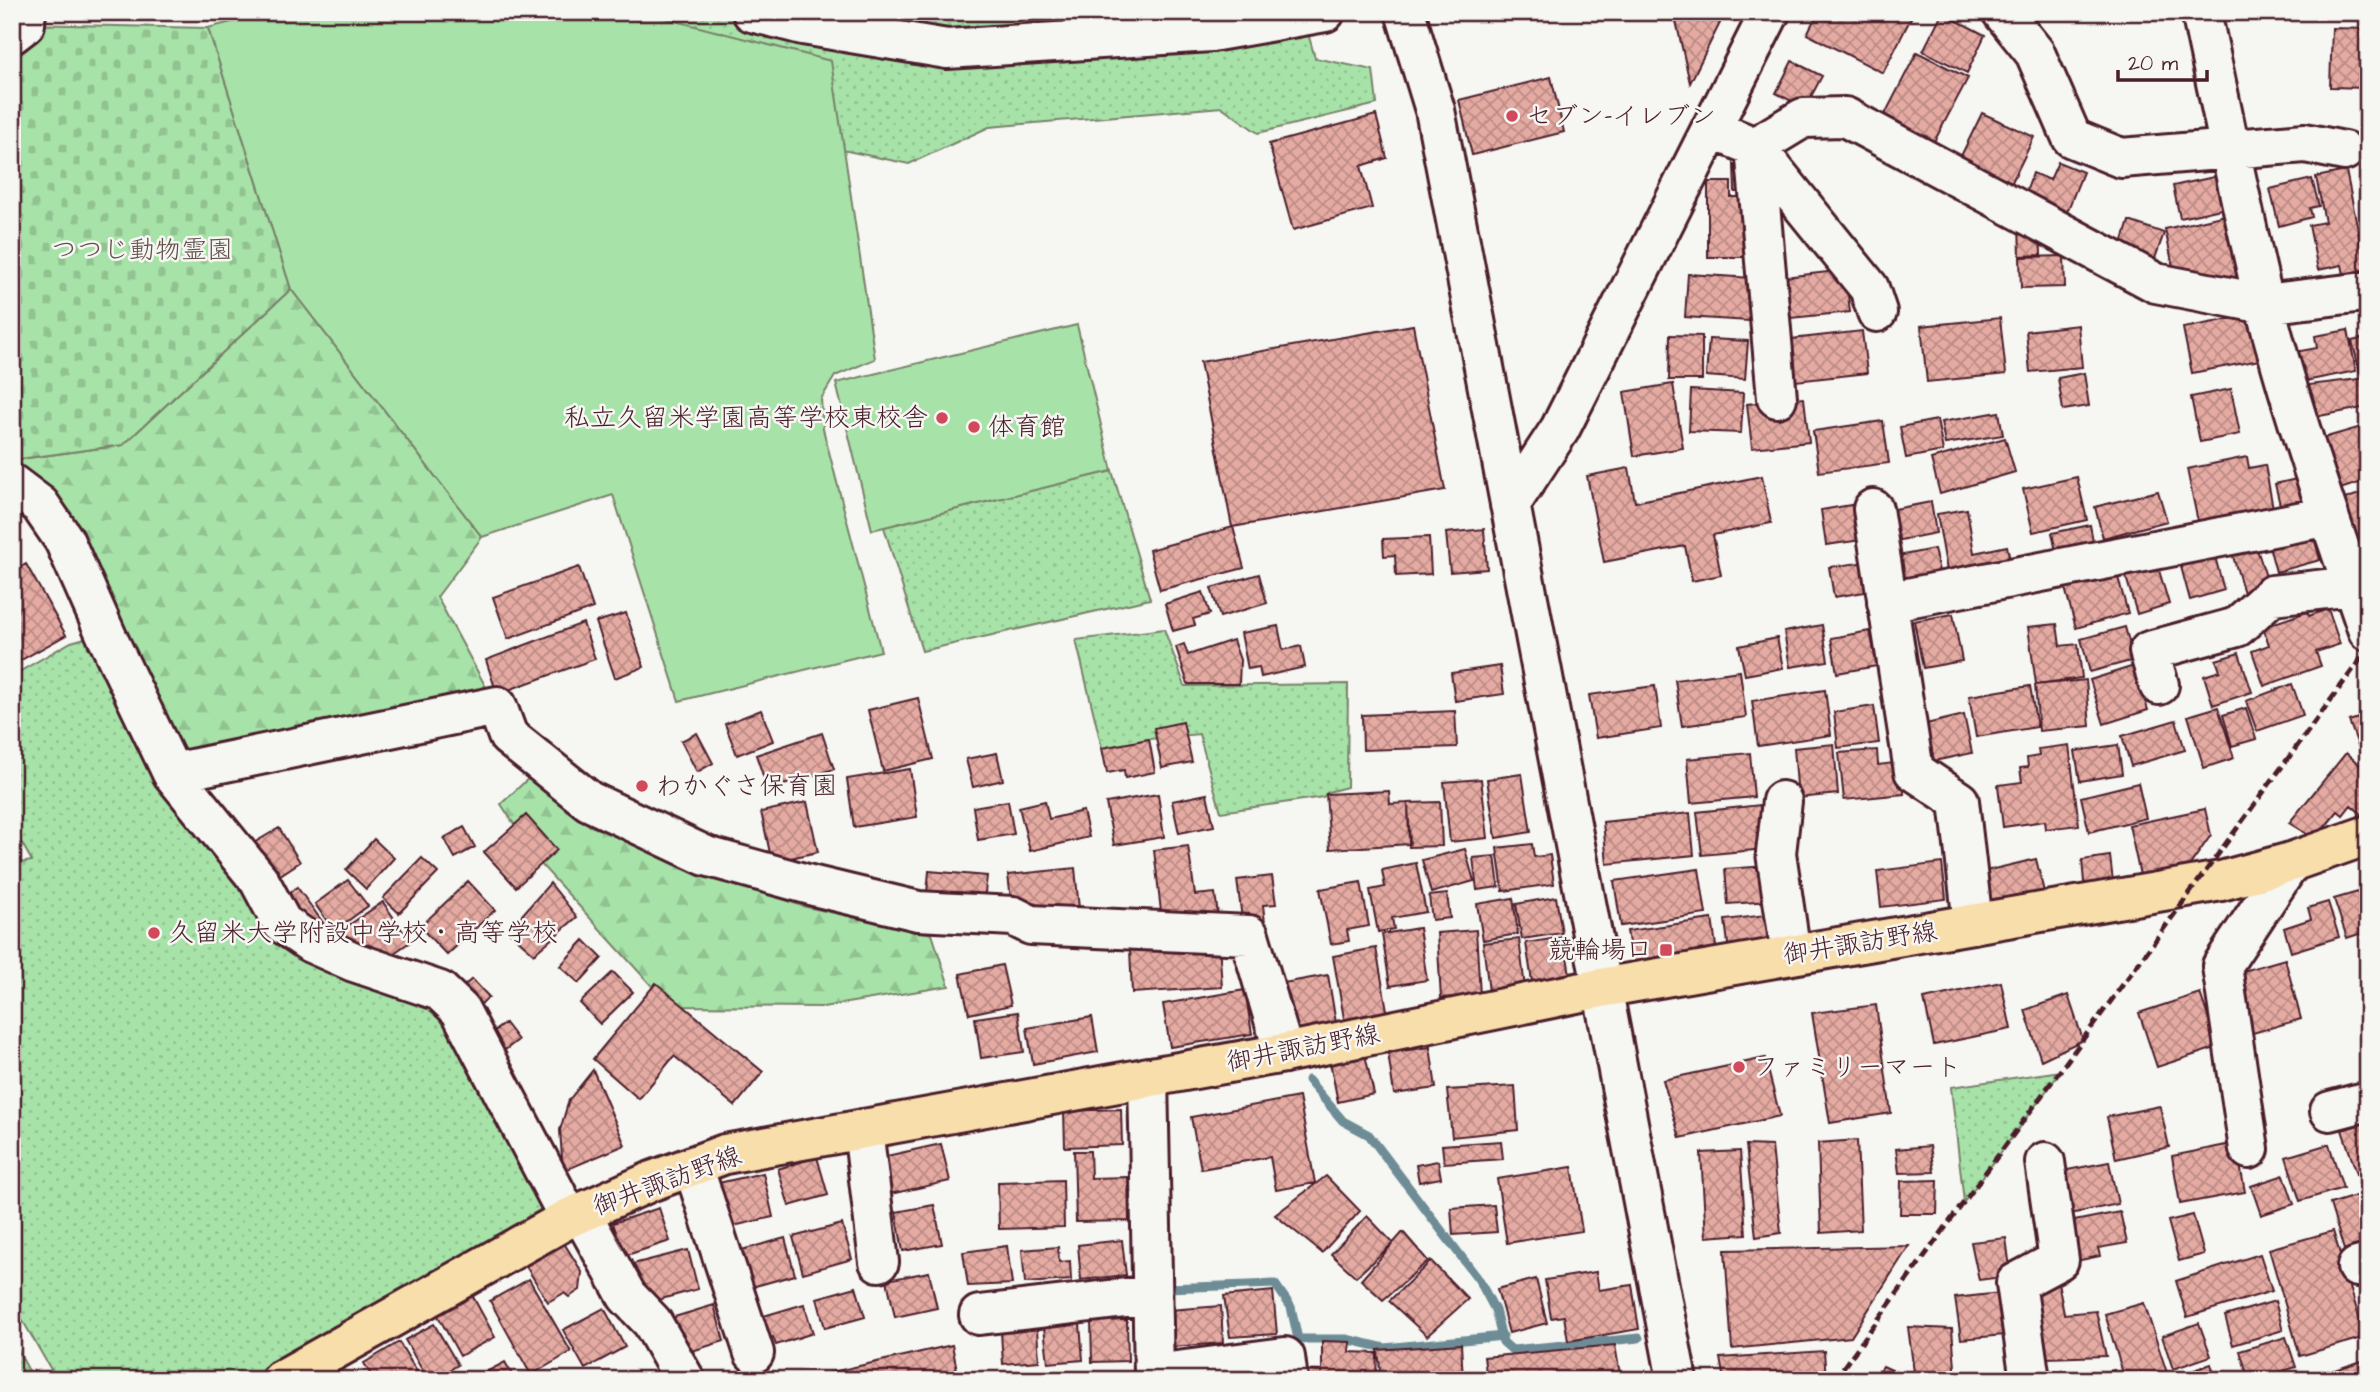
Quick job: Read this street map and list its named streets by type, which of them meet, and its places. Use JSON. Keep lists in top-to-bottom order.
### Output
{
  "streets": {
    "main road": ["御井諏訪野線"]
  },
  "parks": ["つつじ動物霊園"],
  "places": {
    "other": [
      "セブン-イレブン",
      "私立久留米学園高等学校東校舎",
      "体育館",
      "わかぐさ保育園",
      "久留米大学附設中学校・高等学校",
      "ファミリーマート"
    ],
    "transit": ["競輪場口"]
  },
  "scale_bar": "20 m"
}
